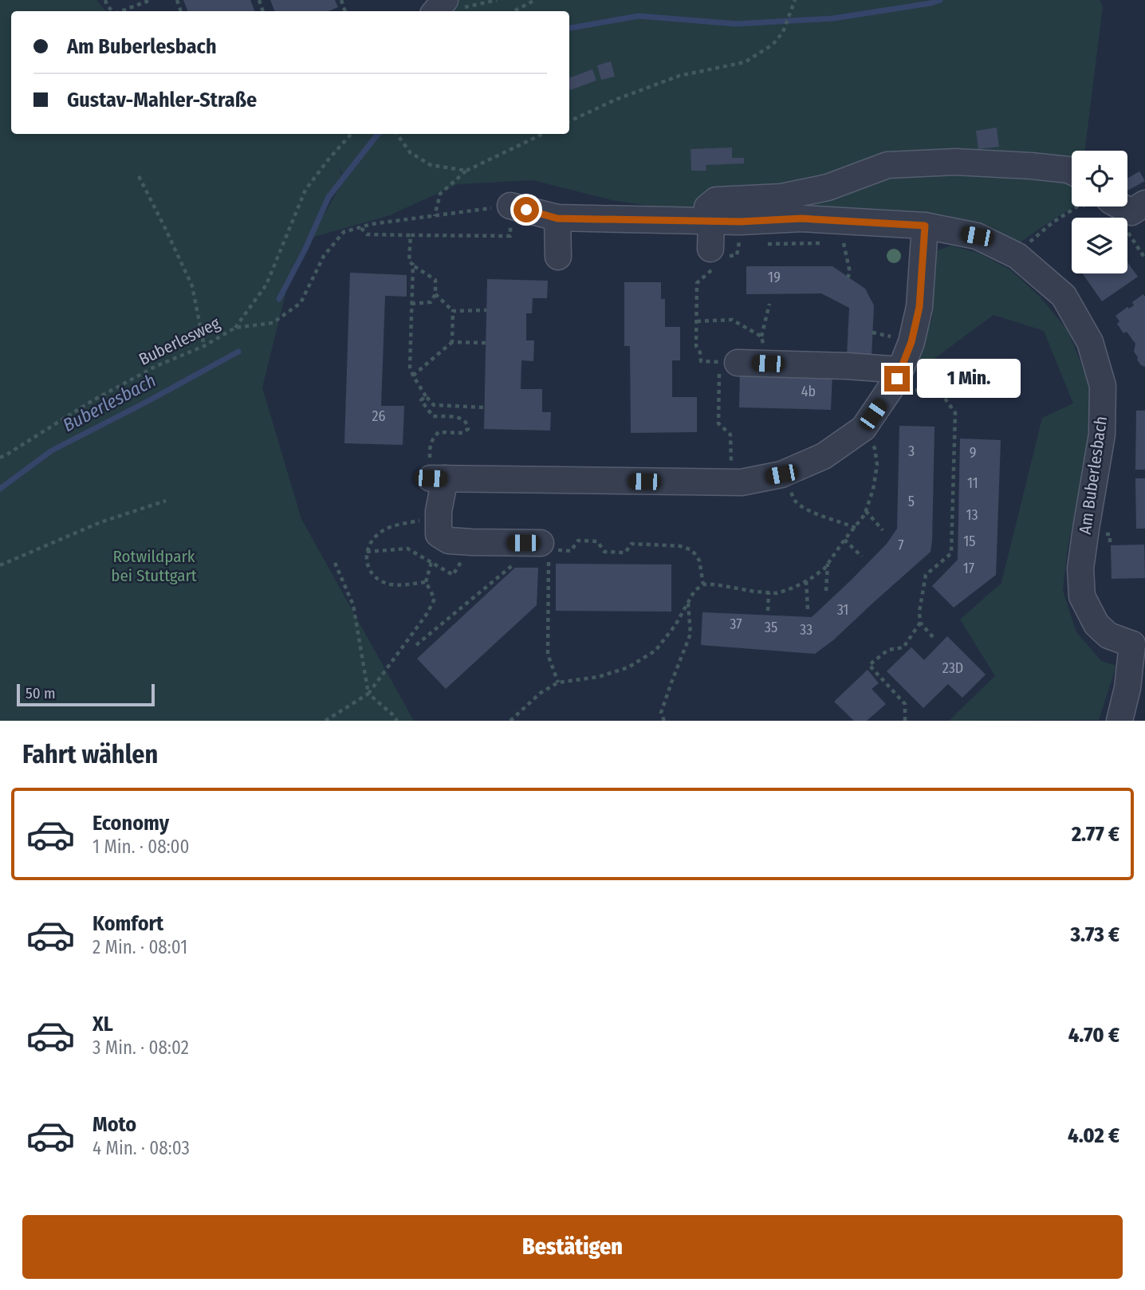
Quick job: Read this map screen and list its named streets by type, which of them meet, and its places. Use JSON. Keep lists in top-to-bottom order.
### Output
{
  "streets": {
    "street": ["Am Buberlesbach"],
    "path": ["Buberlesweg"]
  },
  "crossings": [
    ["Buberlesweg", "Am Buberlesbach"]
  ],
  "water": ["Buberlesbach"],
  "parks": ["Rotwildpark bei Stuttgart"],
  "house_numbers": [
    "19",
    "4b",
    "26",
    "3",
    "9",
    "11",
    "5",
    "13",
    "15",
    "7",
    "17",
    "31",
    "37",
    "35",
    "33",
    "23D"
  ],
  "scale_bar": "50 m",
  "page": {
    "banner": ["Am Buberlesbach", "Gustav-Mahler-Straße"],
    "bubble": "1 Min.",
    "scale": "50 m",
    "heading": "Fahrt wählen",
    "list": [
      {
        "name": "Economy",
        "note": "1 Min. · 08:00",
        "value": "2.77 €"
      },
      {
        "name": "Komfort",
        "note": "2 Min. · 08:01",
        "value": "3.73 €"
      },
      {
        "name": "XL",
        "note": "3 Min. · 08:02",
        "value": "4.70 €"
      },
      {
        "name": "Moto",
        "note": "4 Min. · 08:03",
        "value": "4.02 €"
      }
    ],
    "buttons": "Bestätigen"
  }
}
